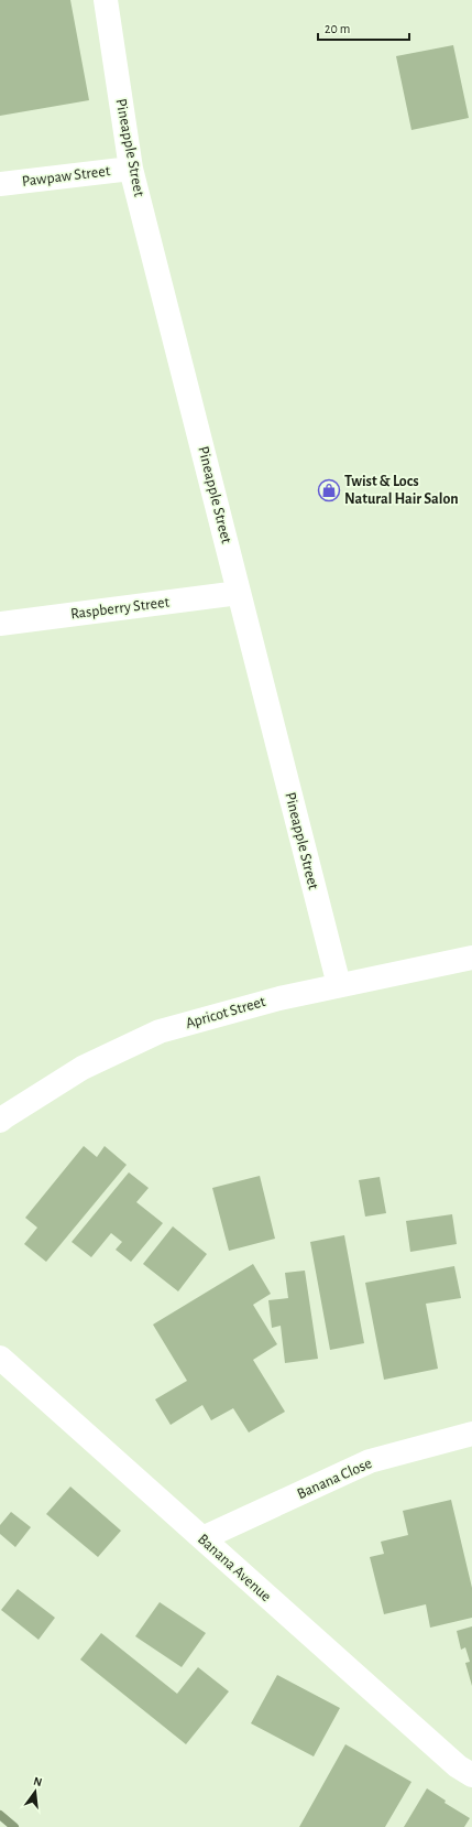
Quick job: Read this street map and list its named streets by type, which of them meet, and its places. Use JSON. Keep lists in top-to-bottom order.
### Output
{
  "streets": {
    "street": [
      "Pineapple Street",
      "Pawpaw Street",
      "Raspberry Street",
      "Apricot Street",
      "Banana Close",
      "Banana Avenue"
    ]
  },
  "crossings": [
    ["Pineapple Street", "Pawpaw Street"],
    ["Pineapple Street", "Raspberry Street"],
    ["Pineapple Street", "Apricot Street"],
    ["Banana Close", "Banana Avenue"]
  ],
  "places": {
    "shop": ["Twist & Locs Natural Hair Salon"]
  },
  "scale_bar": "20 m",
  "north": "top"
}
